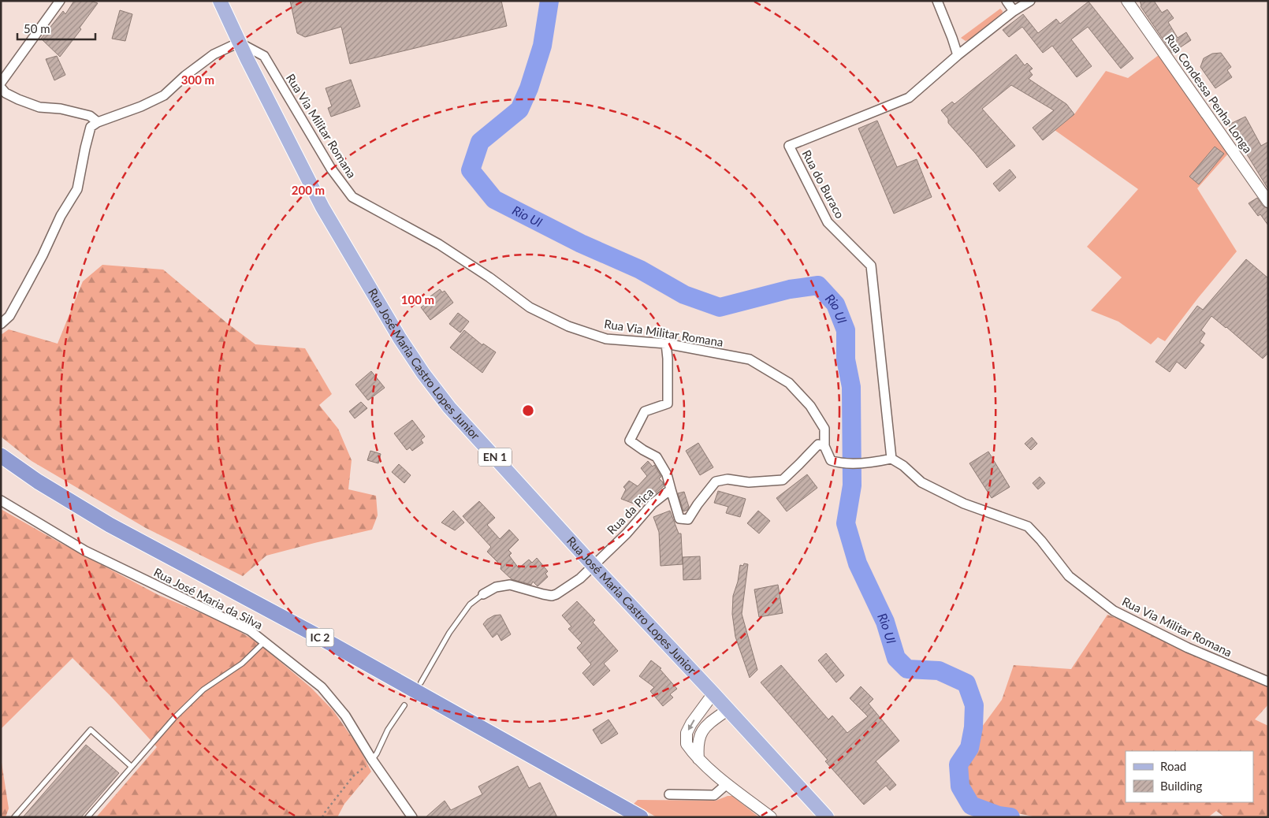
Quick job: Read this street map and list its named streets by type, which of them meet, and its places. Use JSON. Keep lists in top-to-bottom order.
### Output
{
  "streets": {
    "highway": ["IC 2"],
    "main road": ["Rua José Maria Castro Lopes Junior", "EN 1"],
    "street": [
      "Rua Condessa Penha Longa",
      "Rua Via Militar Romana",
      "Rua do Buraco",
      "Rua da Pica",
      "Rua José Maria da Silva"
    ]
  },
  "crossings": [
    ["Rua Via Militar Romana", "Rua do Buraco"],
    ["Rua Via Militar Romana", "Rua José Maria Castro Lopes Junior"],
    ["Rua Via Militar Romana", "Rua da Pica"],
    ["Rua José Maria Castro Lopes Junior", "Rua da Pica"]
  ],
  "water": ["Rio Ul"],
  "legend": ["Road", "Building"],
  "scale_bar": "50 m",
  "rings": ["300 m", "200 m", "100 m"]
}
